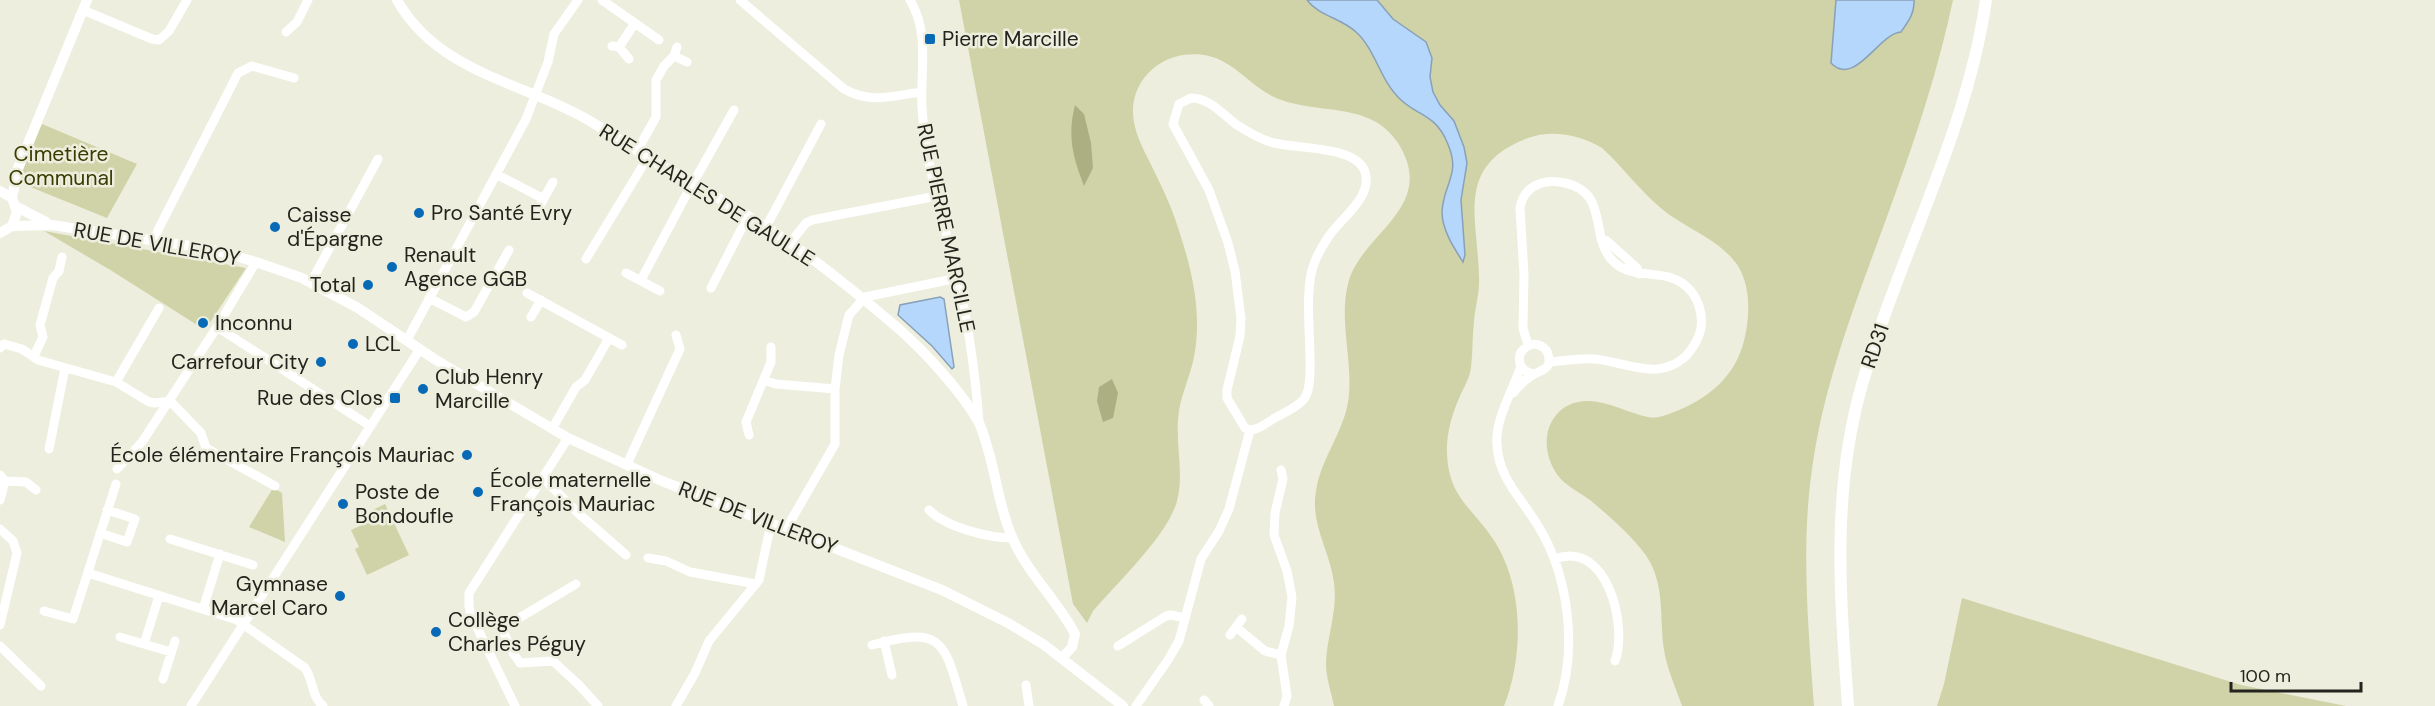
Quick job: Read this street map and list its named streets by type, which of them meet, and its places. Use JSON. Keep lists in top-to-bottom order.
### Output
{
  "streets": {
    "main road": ["RD31"],
    "street": ["RUE CHARLES DE GAULLE", "RUE PIERRE MARCILLE", "RUE DE VILLEROY"]
  },
  "crossings": [
    ["RUE CHARLES DE GAULLE", "RUE PIERRE MARCILLE"],
    ["RUE CHARLES DE GAULLE", "RUE DE VILLEROY"]
  ],
  "parks": ["Cimetière Communal"],
  "places": {
    "transit": ["Pierre Marcille", "Rue des Clos"],
    "other": [
      "Pro Santé Evry",
      "Caisse d'Épargne",
      "Renault Agence GGB",
      "Total",
      "Inconnu",
      "LCL",
      "Carrefour City",
      "Club Henry Marcille",
      "École élémentaire François Mauriac",
      "École maternelle François Mauriac",
      "Poste de Bondoufle",
      "Gymnase Marcel Caro",
      "Collège Charles Péguy"
    ]
  },
  "scale_bar": "100 m"
}
